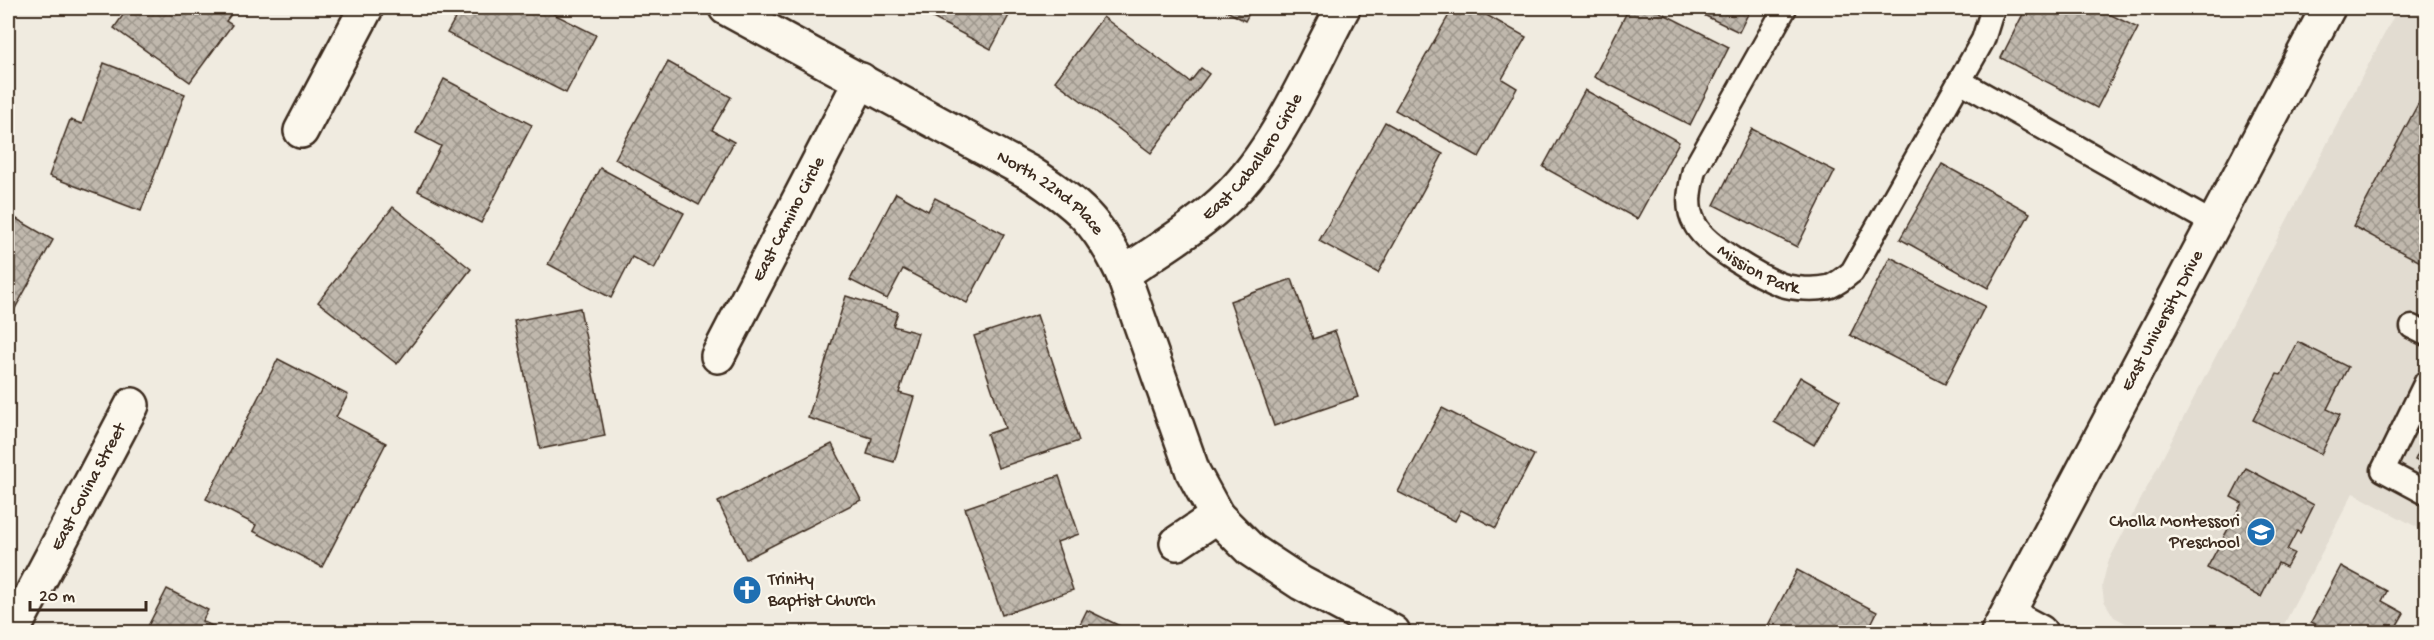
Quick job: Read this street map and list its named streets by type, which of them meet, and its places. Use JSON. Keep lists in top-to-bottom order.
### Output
{
  "streets": {
    "street": [
      "East Caballero Circle",
      "North 22nd Place",
      "East Camino Circle",
      "East University Drive",
      "East Covina Street"
    ],
    "lane": ["Mission Park"]
  },
  "crossings": [
    ["East Caballero Circle", "North 22nd Place"],
    ["North 22nd Place", "East Camino Circle"]
  ],
  "places": {
    "school or university": ["Cholla Montessori Preschool"],
    "church": ["Trinity Baptist Church"]
  },
  "scale_bar": "20 m"
}
